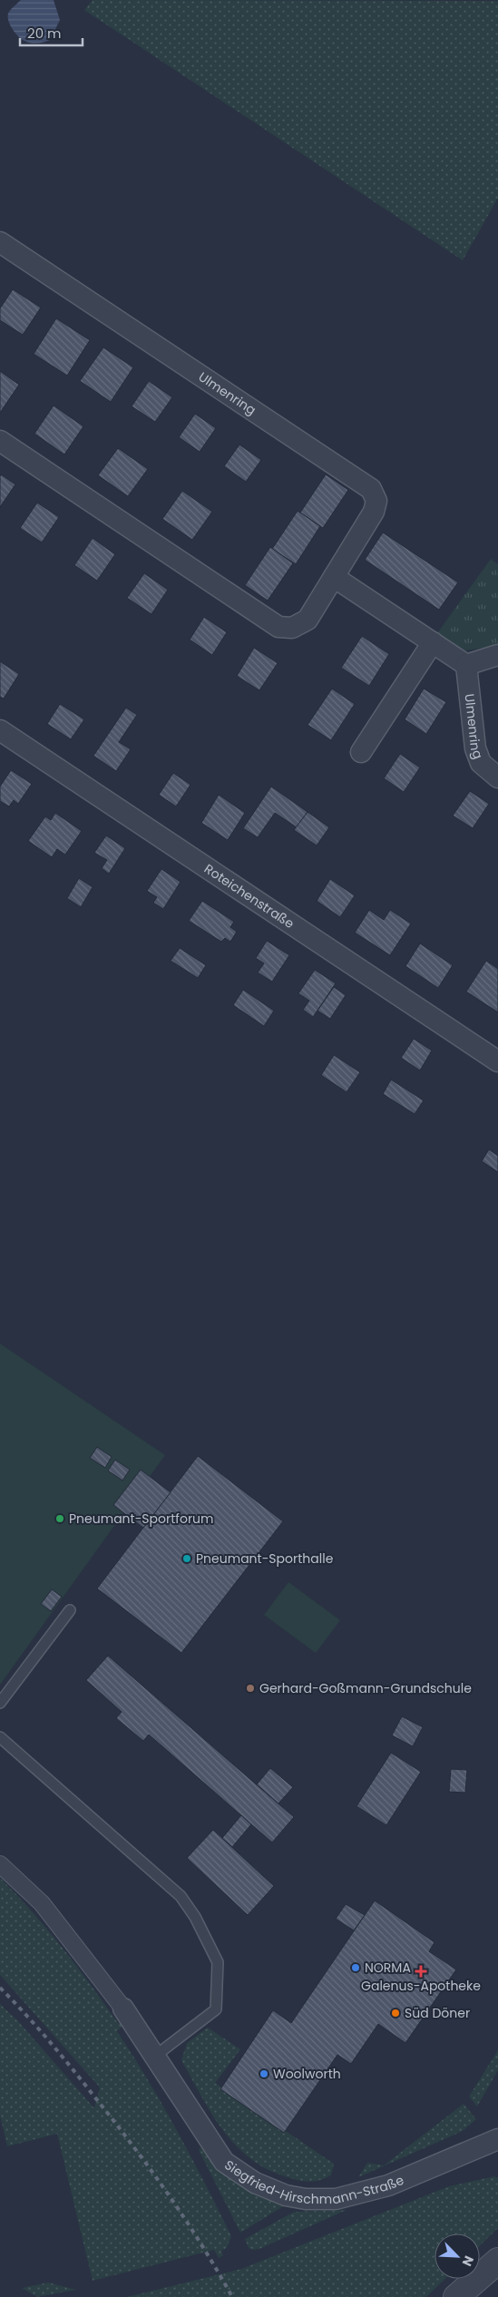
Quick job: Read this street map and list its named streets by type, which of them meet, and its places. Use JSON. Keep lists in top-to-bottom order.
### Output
{
  "streets": {
    "street": ["Ulmenring", "Roteichenstraße", "Siegfried-Hirschmann-Straße"]
  },
  "places": {
    "other": [
      "Pneumant-Sportforum",
      "Pneumant-Sporthalle",
      "Gerhard-Goßmann-Grundschule",
      "NORMA",
      "Süd Döner",
      "Woolworth"
    ],
    "health": ["Galenus-Apotheke"]
  },
  "scale_bar": "20 m",
  "north": "bottom right"
}
